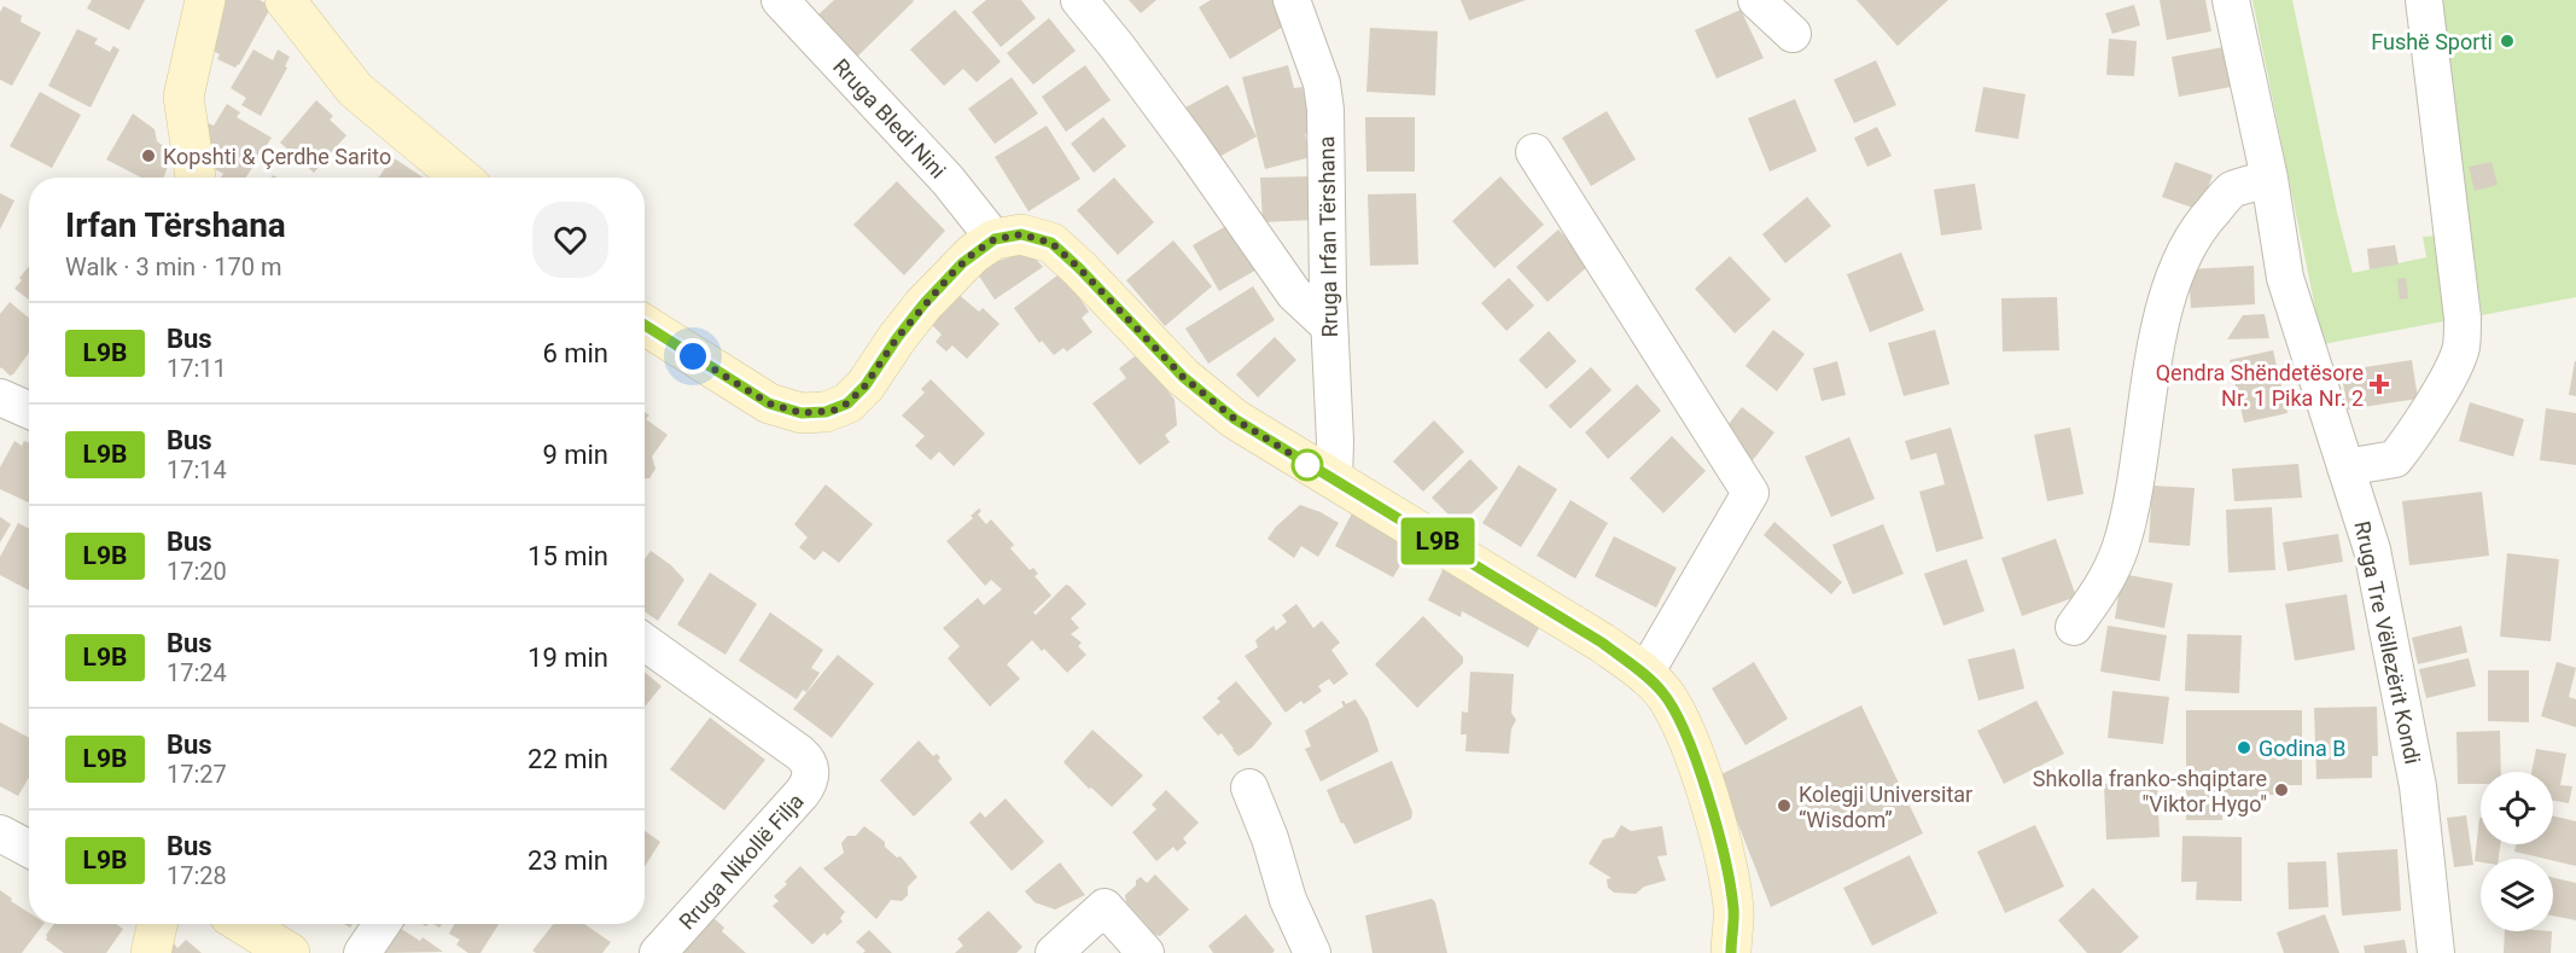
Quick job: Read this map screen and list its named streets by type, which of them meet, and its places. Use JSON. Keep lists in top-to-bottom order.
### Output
{
  "streets": {
    "street": [
      "Rruga Bledi Nini",
      "Rruga Irfan Tërshana",
      "Rruga Tre Vëllezërit Kondi",
      "Rruga Nikollë Filja"
    ]
  },
  "places": {
    "other": [
      "Fushë Sporti",
      "Kopshti & Çerdhe Sarito",
      "Godina B",
      "Shkolla franko-shqiptare \"Viktor Hygo\"",
      "Kolegji Universitar “Wisdom”"
    ],
    "health": ["Qendra Shëndetësore Nr. 1 Pika Nr. 2"]
  },
  "lines": ["bus line L9B"],
  "page": {
    "on_map": "L9B",
    "heading": ["Irfan Tërshana", "Walk · 3 min · 170 m"],
    "list": [
      {
        "mark": "L9B",
        "name": "Bus",
        "note": "17:11",
        "value": "6 min"
      },
      {
        "mark": "L9B",
        "name": "Bus",
        "note": "17:14",
        "value": "9 min"
      },
      {
        "mark": "L9B",
        "name": "Bus",
        "note": "17:20",
        "value": "15 min"
      },
      {
        "mark": "L9B",
        "name": "Bus",
        "note": "17:24",
        "value": "19 min"
      },
      {
        "mark": "L9B",
        "name": "Bus",
        "note": "17:27",
        "value": "22 min"
      },
      {
        "mark": "L9B",
        "name": "Bus",
        "note": "17:28",
        "value": "23 min"
      }
    ]
  }
}
